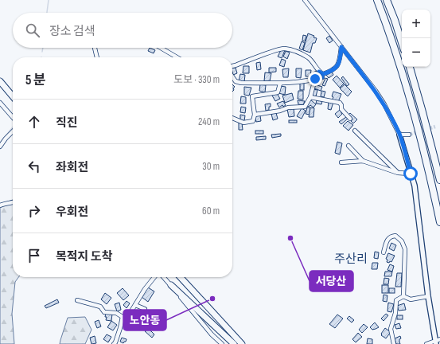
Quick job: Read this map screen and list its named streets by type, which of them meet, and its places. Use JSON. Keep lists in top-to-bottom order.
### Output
{
  "districts": ["주산리"],
  "places": ["서당산", "노안동"],
  "page": {
    "map_buttons": ["+", "−"],
    "search": "장소 검색",
    "heading": ["5 분", "도보 · 330 m"],
    "list": [
      ["직진", "240 m"],
      ["좌회전", "30 m"],
      ["우회전", "60 m"],
      "목적지 도착"
    ]
  }
}
